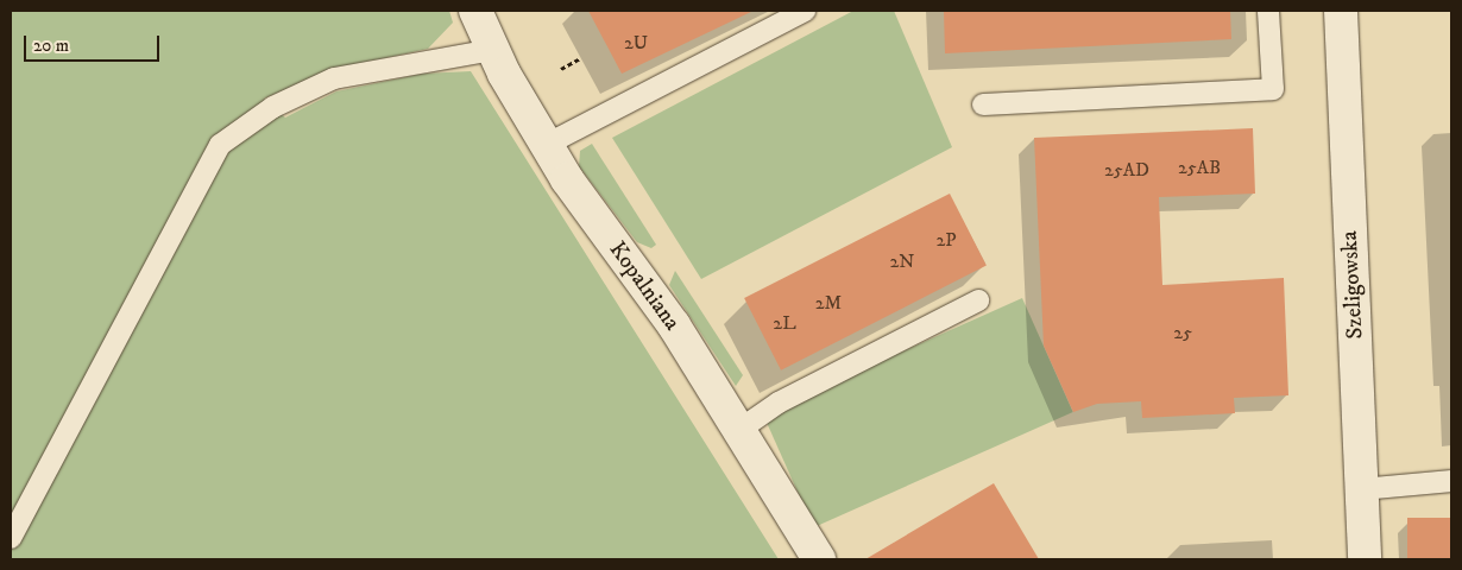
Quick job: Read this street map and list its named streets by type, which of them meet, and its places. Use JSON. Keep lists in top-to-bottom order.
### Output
{
  "streets": {
    "street": ["Szeligowska", "Kopalniana"]
  },
  "house_numbers": [
    "2U",
    "25AB",
    "25AD",
    "2P",
    "2N",
    "2M",
    "2L",
    "25"
  ],
  "scale_bar": "20 m"
}
